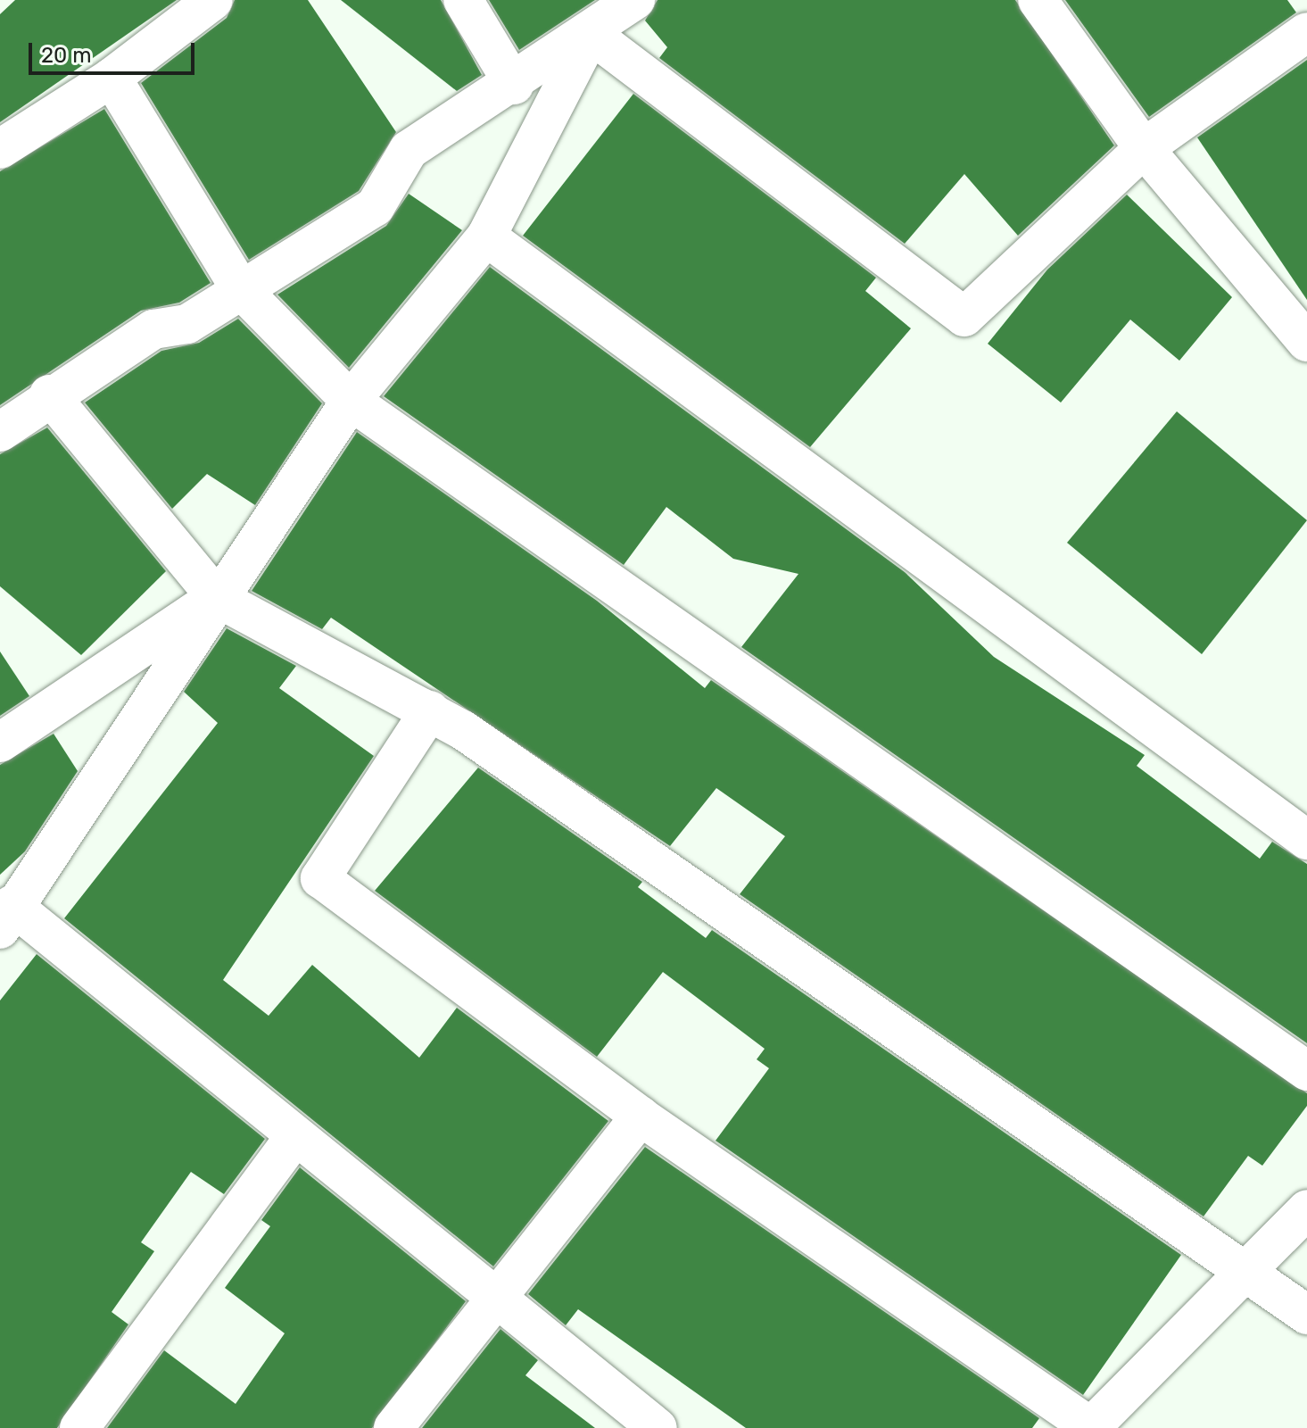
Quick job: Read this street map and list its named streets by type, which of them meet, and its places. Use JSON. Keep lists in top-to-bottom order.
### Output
{
  "scale_bar": "20 m"
}
